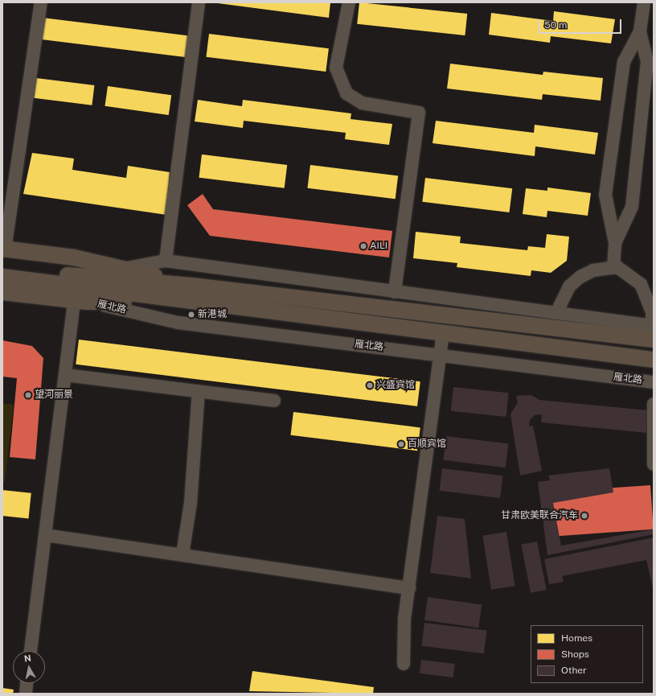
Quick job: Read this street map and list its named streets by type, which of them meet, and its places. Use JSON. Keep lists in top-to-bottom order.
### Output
{
  "streets": {
    "street": ["雁北路"]
  },
  "places": [
    "AILI",
    "新港城",
    "兴盛宾馆",
    "望河丽景",
    "百顺宾馆",
    "甘肃欧美联合汽车"
  ],
  "legend": ["Homes", "Shops", "Other"],
  "scale_bar": "50 m",
  "north": "top"
}
